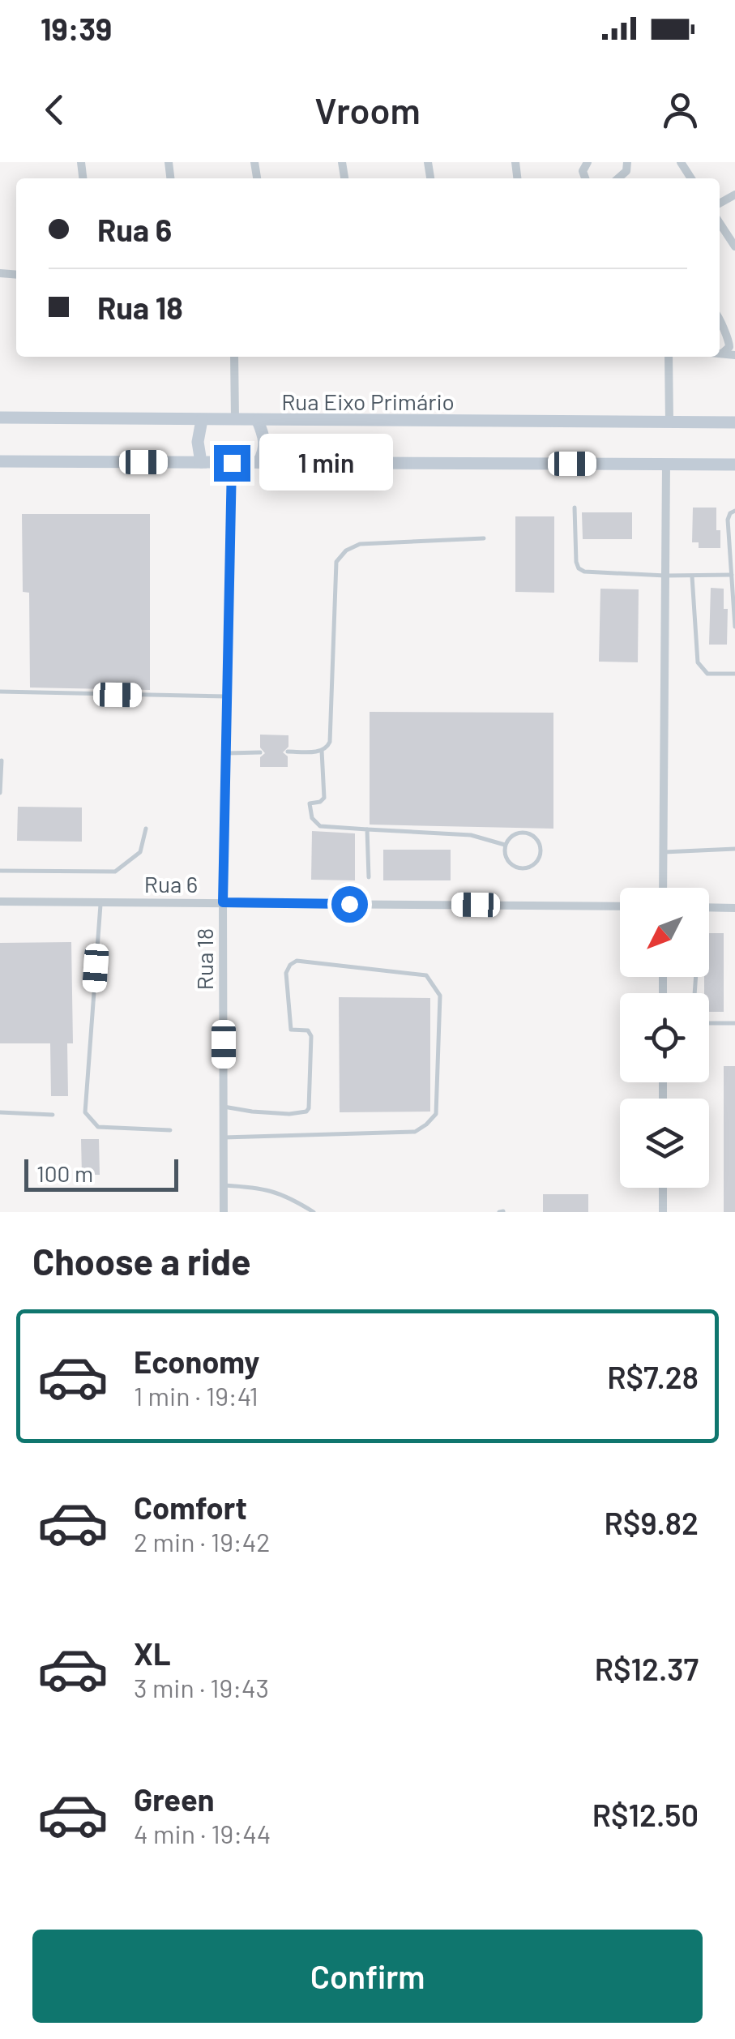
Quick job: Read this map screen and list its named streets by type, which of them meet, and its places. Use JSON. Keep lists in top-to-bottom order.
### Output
{
  "streets": {
    "street": ["Rua Eixo Primário", "Rua 6", "Rua 18"]
  },
  "crossings": [
    ["Rua 6", "Rua 18"]
  ],
  "scale_bar": "100 m",
  "north": "bottom left",
  "page": {
    "status": "19:39",
    "header": "Vroom",
    "banner": ["Rua 6", "Rua 18"],
    "bubble": "1 min",
    "scale": "100 m",
    "heading": "Choose a ride",
    "list": [
      {
        "name": "Economy",
        "note": "1 min · 19:41",
        "value": "R$7.28"
      },
      {
        "name": "Comfort",
        "note": "2 min · 19:42",
        "value": "R$9.82"
      },
      {
        "name": "XL",
        "note": "3 min · 19:43",
        "value": "R$12.37"
      },
      {
        "name": "Green",
        "note": "4 min · 19:44",
        "value": "R$12.50"
      }
    ],
    "buttons": "Confirm"
  }
}
